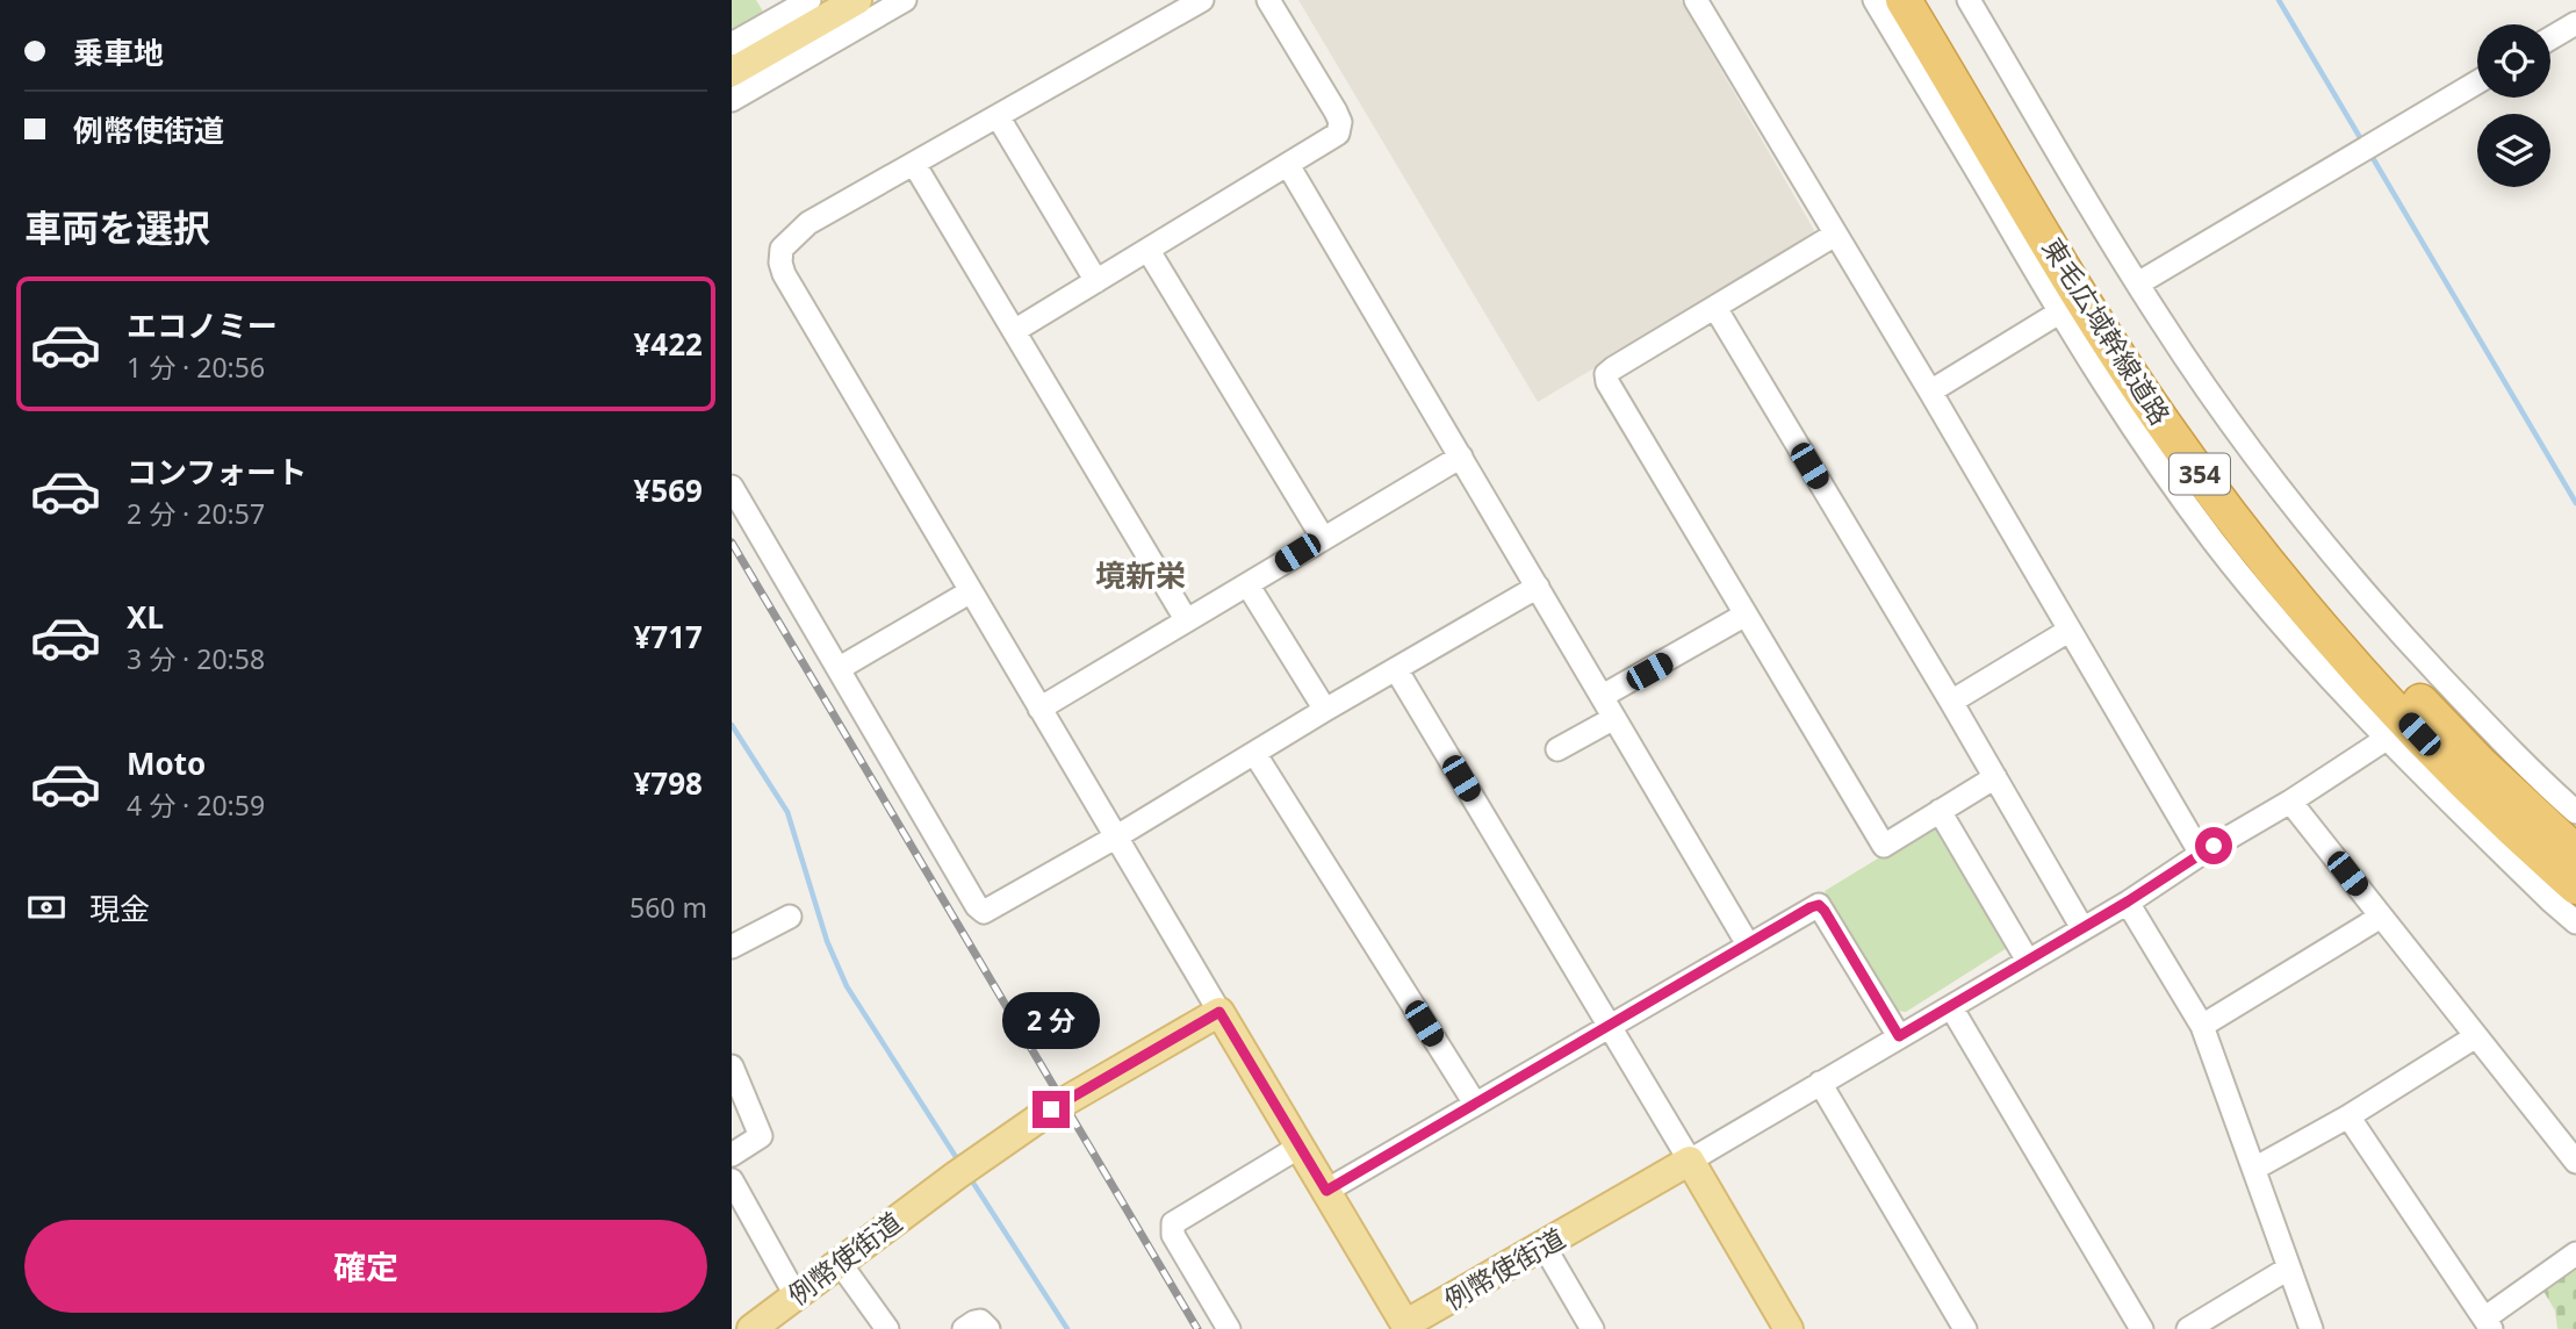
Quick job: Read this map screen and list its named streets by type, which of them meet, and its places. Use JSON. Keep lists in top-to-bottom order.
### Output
{
  "streets": {
    "highway": ["東毛広域幹線道路", "354"],
    "main road": ["例幣使街道"]
  },
  "districts": ["境新栄"],
  "page": {
    "banner": ["乗車地", "例幣使街道"],
    "heading": "車両を選択",
    "list": [
      {
        "name": "エコノミー",
        "note": "1 分 · 20:56",
        "value": "¥422"
      },
      {
        "name": "コンフォート",
        "note": "2 分 · 20:57",
        "value": "¥569"
      },
      {
        "name": "XL",
        "note": "3 分 · 20:58",
        "value": "¥717"
      },
      {
        "name": "Moto",
        "note": "4 分 · 20:59",
        "value": "¥798"
      }
    ],
    "pay": ["現金", "560 m"],
    "bubble": "2 分",
    "buttons": "確定"
  }
}
